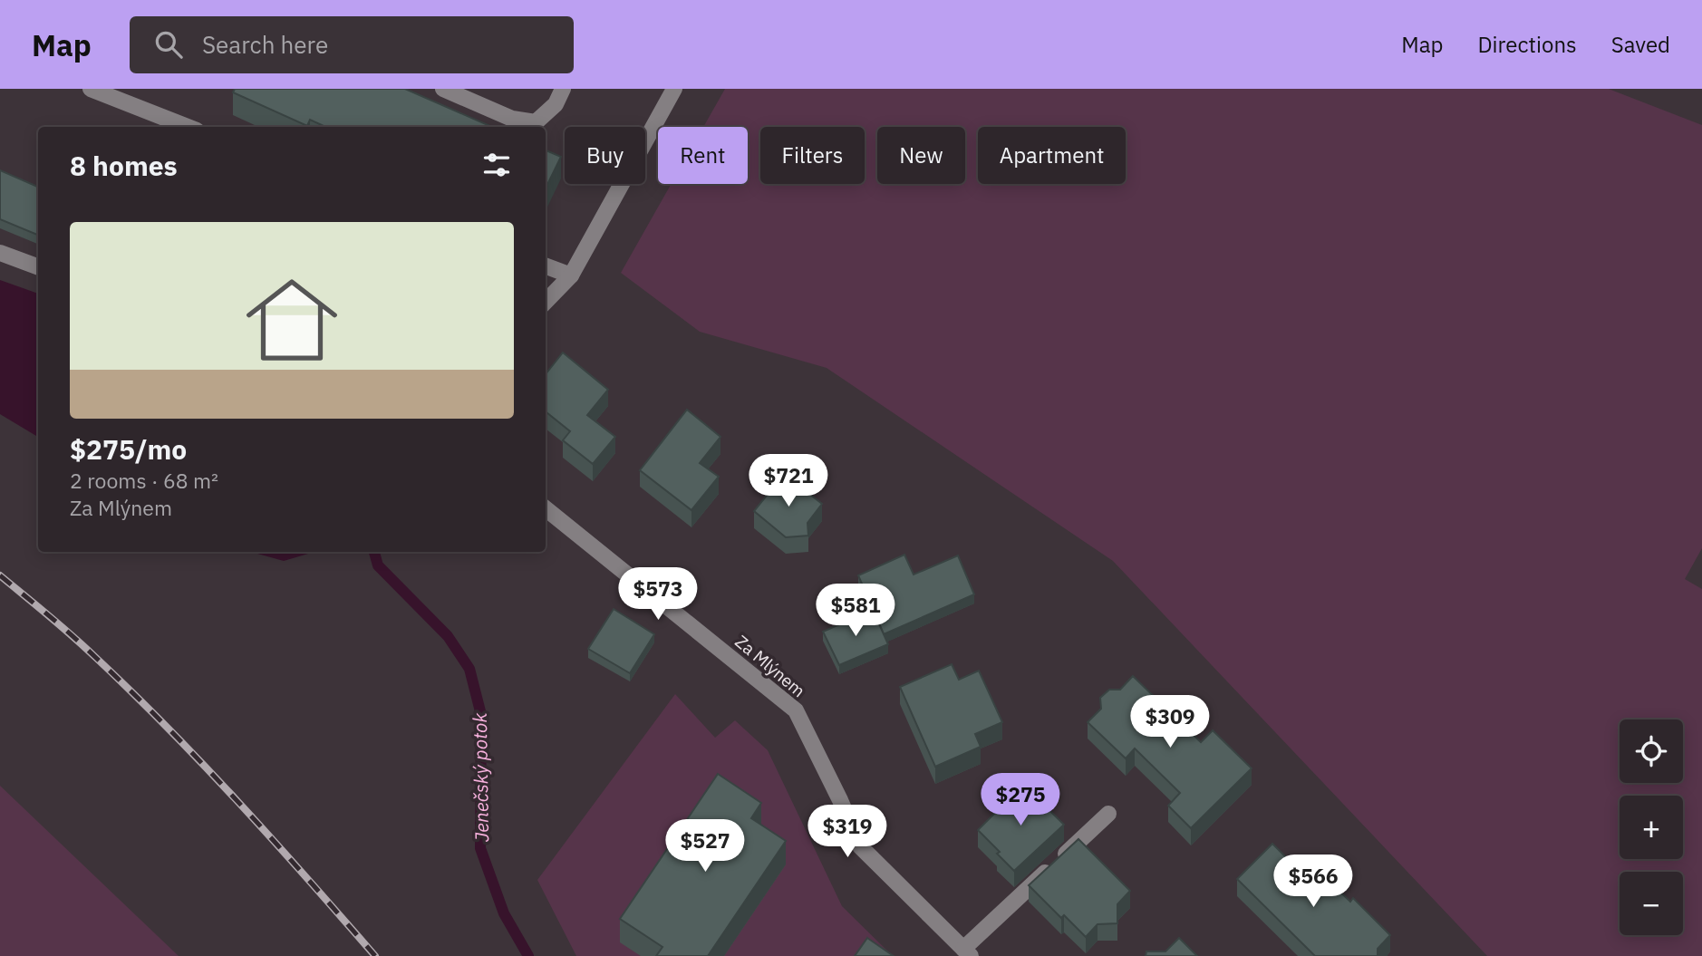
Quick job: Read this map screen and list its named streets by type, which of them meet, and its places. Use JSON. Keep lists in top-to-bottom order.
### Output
{
  "streets": {
    "street": ["Za Mlýnem"]
  },
  "water": ["Jenečský potok"],
  "page": {
    "header": "Map",
    "search": "Search here",
    "nav": ["Map", "Directions", "Saved"],
    "chip": [
      "Buy",
      "Rent",
      "Filters",
      "New",
      "Apartment"
    ],
    "heading": "8 homes",
    "list": [
      {
        "name": "$275/mo",
        "note": "2 rooms · 68 m² · Za Mlýnem"
      }
    ],
    "price": [
      "$721",
      "$573",
      "$581",
      "$309",
      "$275",
      "$319",
      "$527",
      "$566"
    ],
    "map_buttons": ["+", "−"]
  }
}
